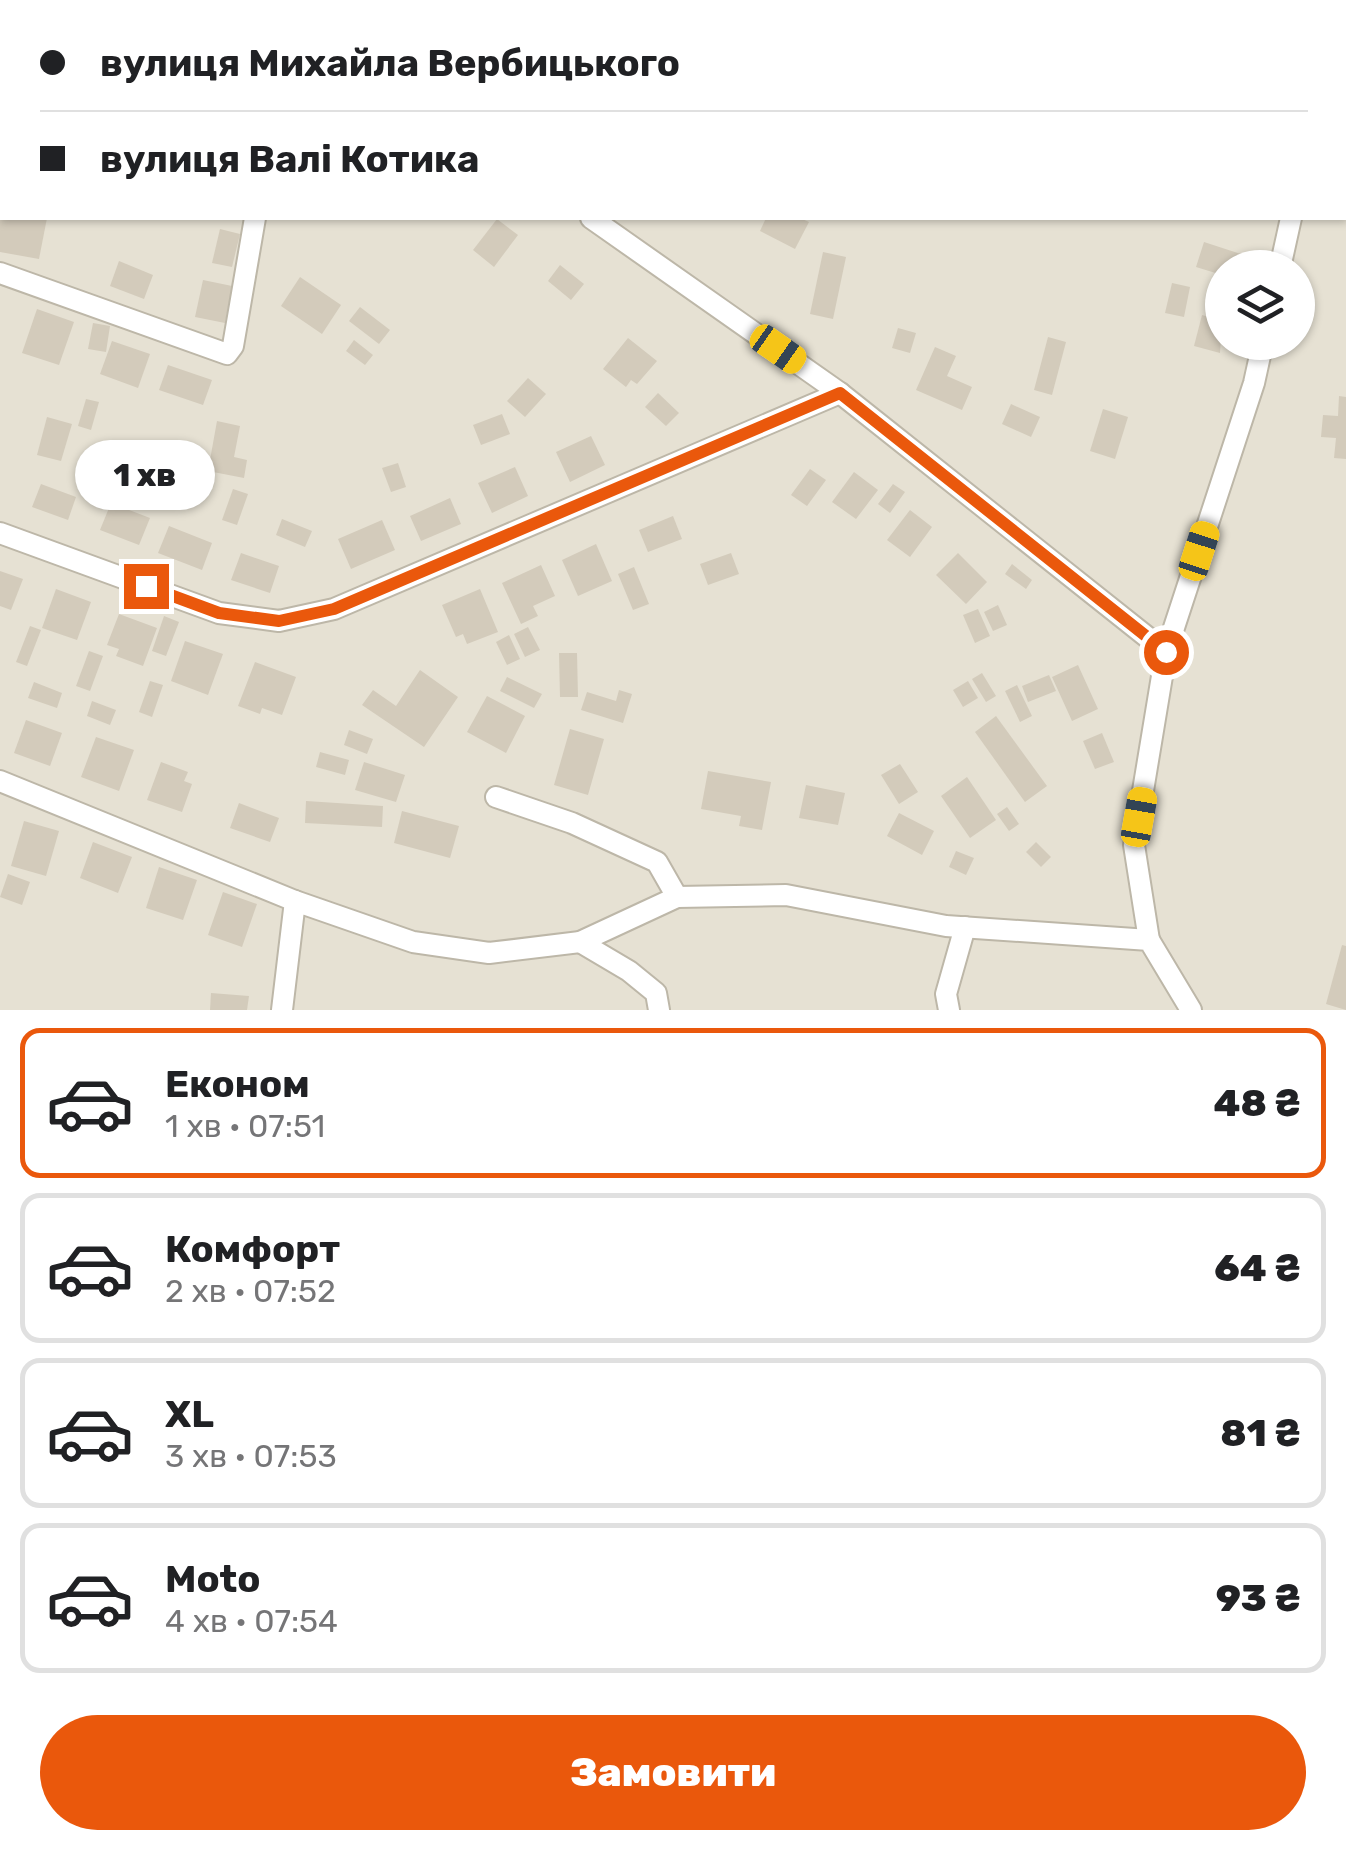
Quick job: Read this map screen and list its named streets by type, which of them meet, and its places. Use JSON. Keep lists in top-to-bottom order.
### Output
{
  "page": {
    "banner": ["вулиця Михайла Вербицького", "вулиця Валі Котика"],
    "bubble": "1 хв",
    "list": [
      {
        "name": "Економ",
        "note": "1 хв · 07:51",
        "value": "48 ₴"
      },
      {
        "name": "Комфорт",
        "note": "2 хв · 07:52",
        "value": "64 ₴"
      },
      {
        "name": "XL",
        "note": "3 хв · 07:53",
        "value": "81 ₴"
      },
      {
        "name": "Moto",
        "note": "4 хв · 07:54",
        "value": "93 ₴"
      }
    ],
    "buttons": "Замовити"
  }
}
